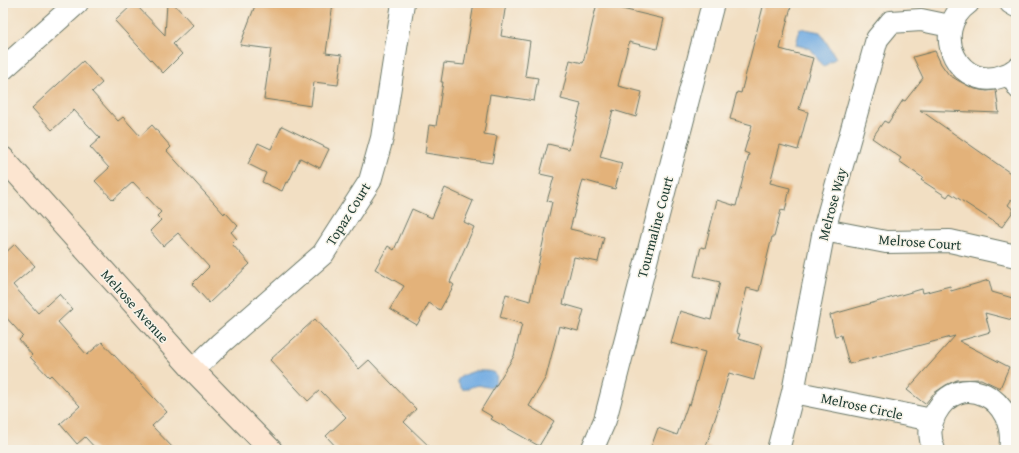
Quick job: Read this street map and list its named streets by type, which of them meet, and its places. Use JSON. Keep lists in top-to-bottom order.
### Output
{
  "streets": {
    "street": [
      "Melrose Way",
      "Topaz Court",
      "Tourmaline Court",
      "Melrose Court",
      "Melrose Avenue",
      "Melrose Circle"
    ]
  },
  "crossings": [
    ["Melrose Way", "Melrose Court"],
    ["Melrose Way", "Melrose Circle"],
    ["Topaz Court", "Melrose Avenue"]
  ]
}
